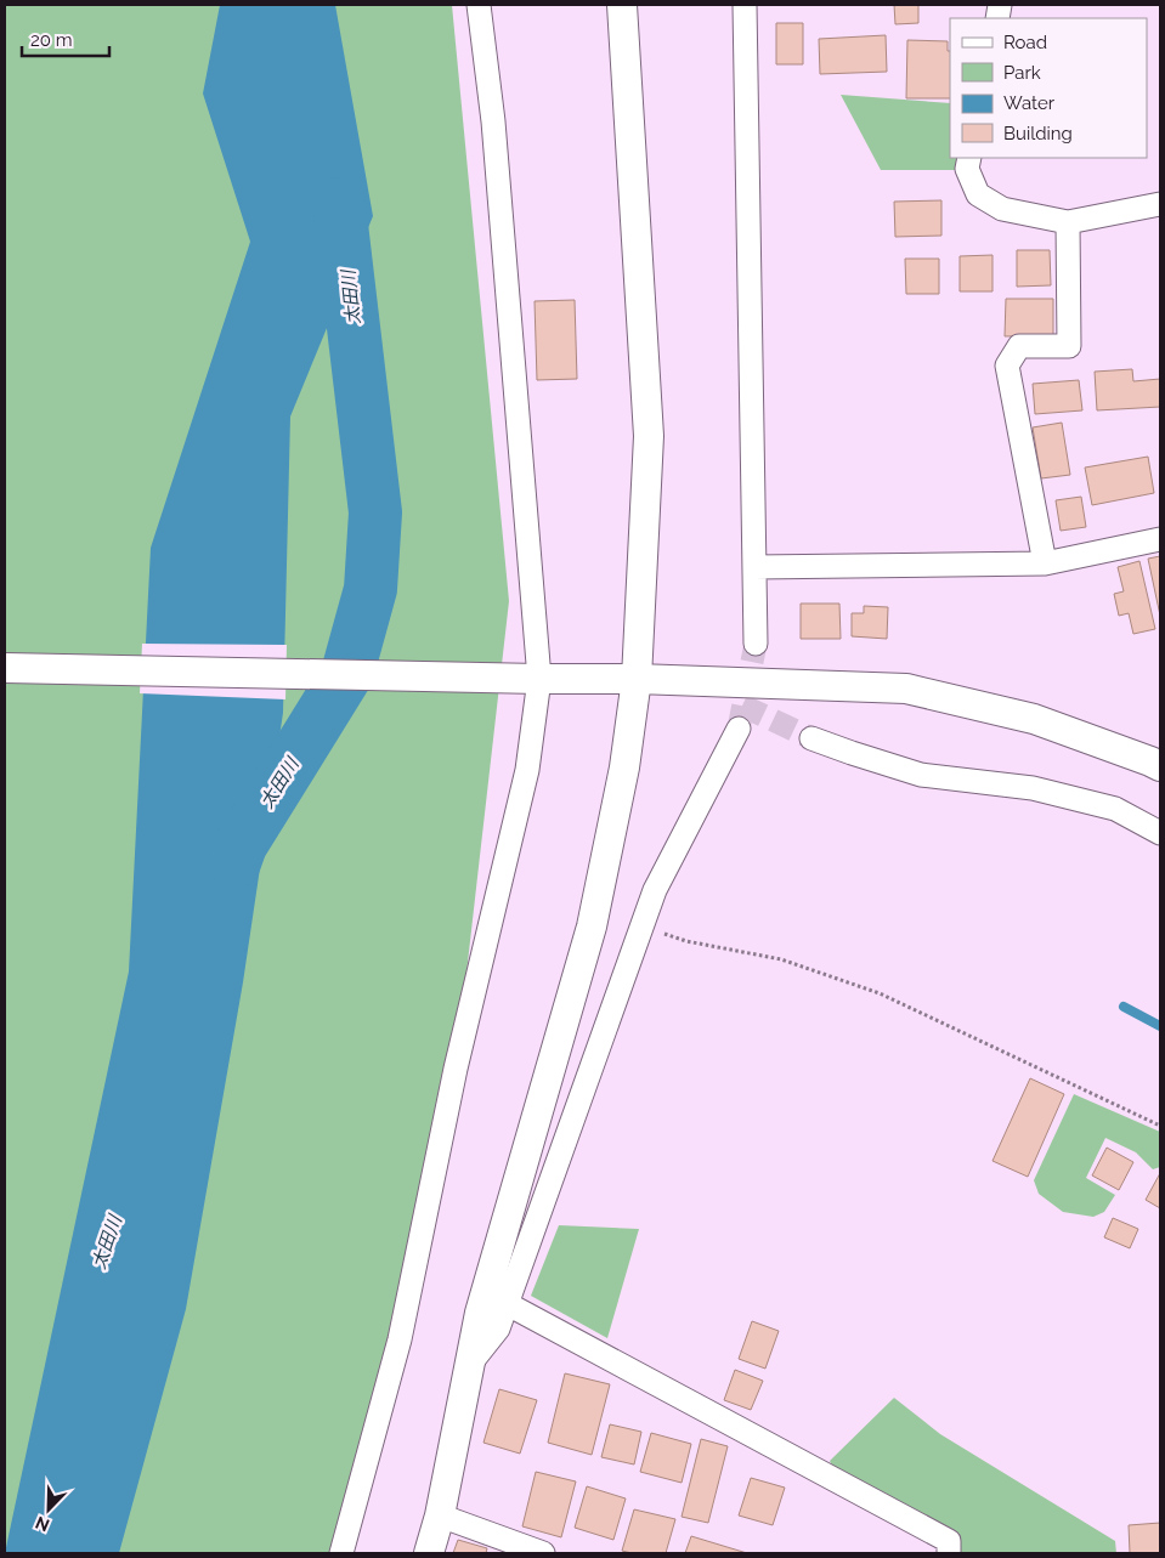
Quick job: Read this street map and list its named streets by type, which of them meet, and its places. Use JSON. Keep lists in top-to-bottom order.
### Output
{
  "water": ["太田川"],
  "legend": [
    "Road",
    "Park",
    "Water",
    "Building"
  ],
  "scale_bar": "20 m",
  "north": "bottom left"
}
